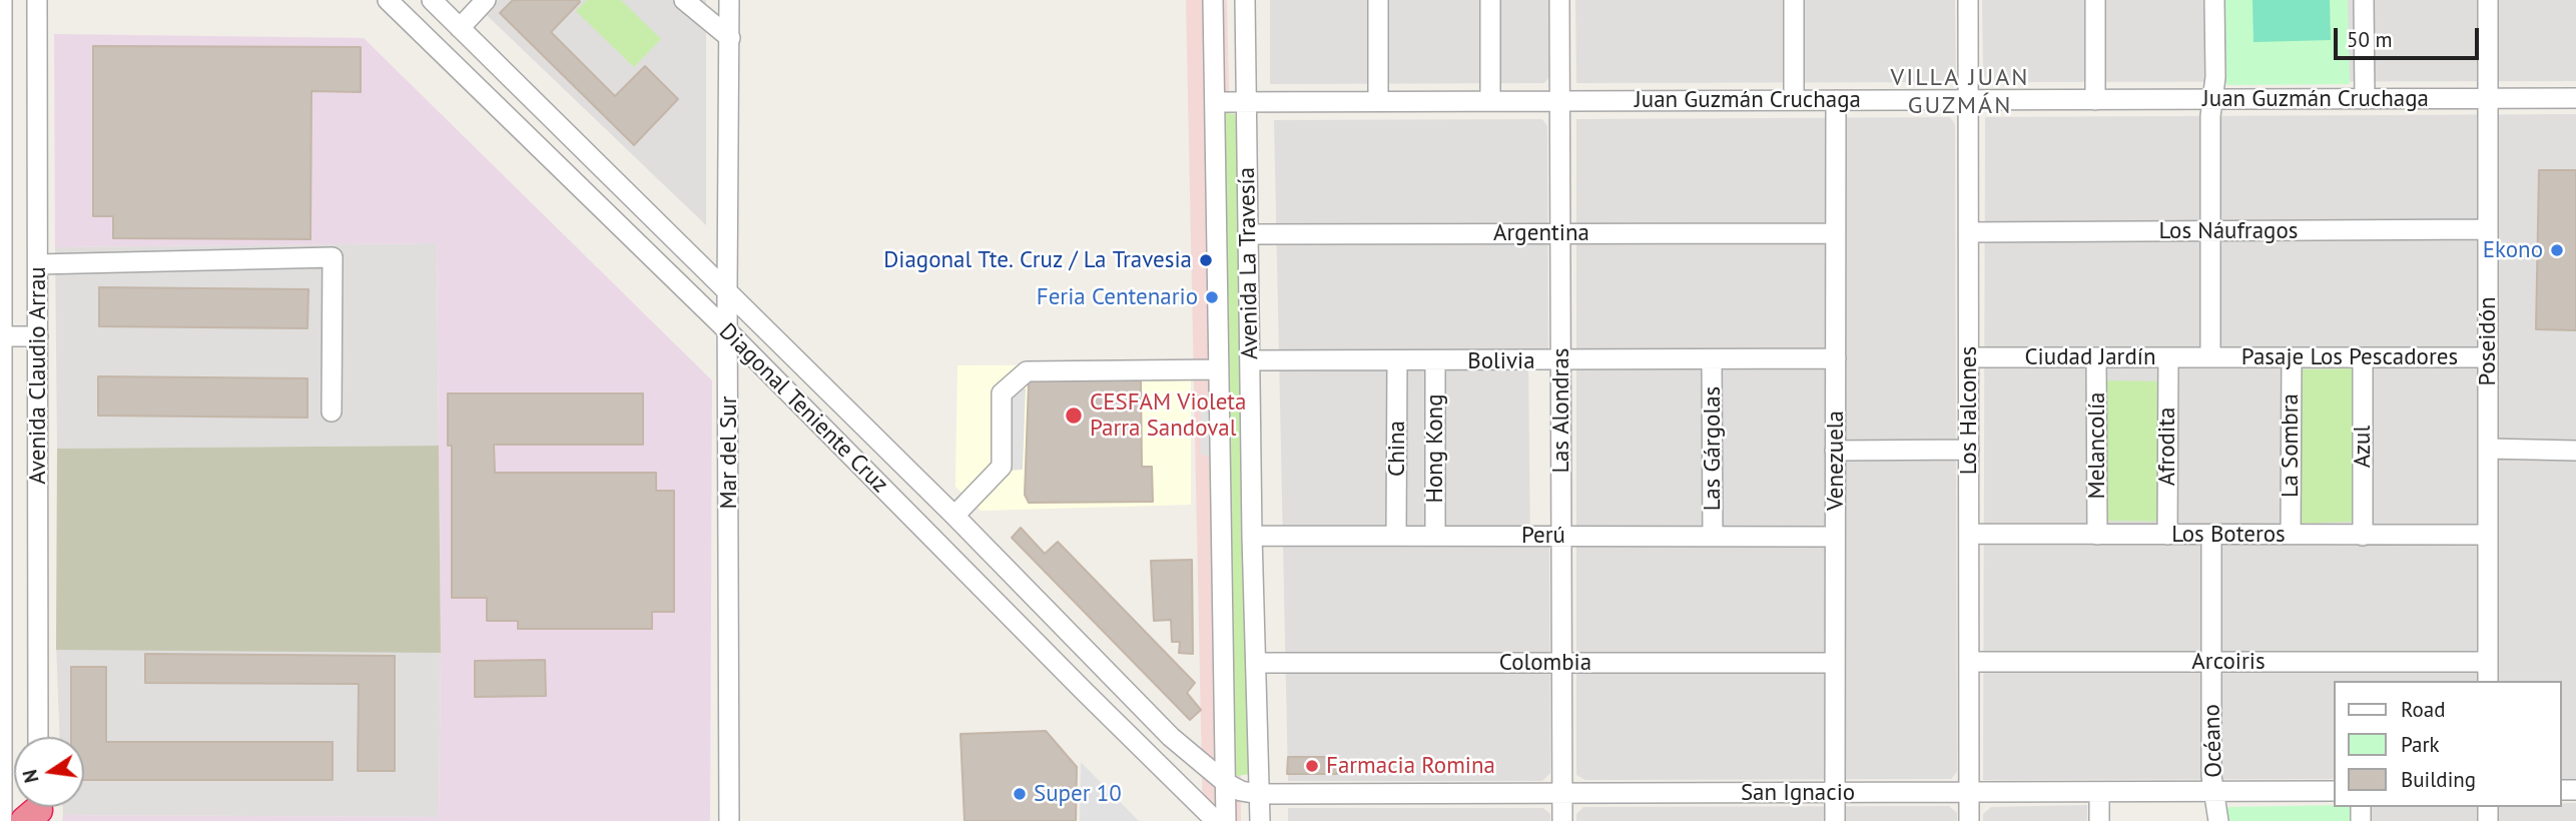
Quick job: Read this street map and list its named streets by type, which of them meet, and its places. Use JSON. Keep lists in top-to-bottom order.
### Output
{
  "streets": {
    "street": [
      "Juan Guzmán Cruchaga",
      "Los Náufragos",
      "Argentina",
      "Avenida La Travesía",
      "Poseidón",
      "Ciudad Jardín",
      "Pasaje Los Pescadores",
      "Bolivia",
      "Avenida Claudio Arrau",
      "Diagonal Teniente Cruz",
      "Las Alondras",
      "Los Halcones",
      "Melancolía",
      "La Sombra",
      "Afrodita",
      "Azul",
      "China",
      "Hong Kong",
      "Las Gárgolas",
      "Mar del Sur",
      "Venezuela",
      "Los Boteros",
      "Perú",
      "Arcoiris",
      "Colombia",
      "Océano",
      "San Ignacio"
    ]
  },
  "crossings": [
    ["Juan Guzmán Cruchaga", "Avenida La Travesía"],
    ["Juan Guzmán Cruchaga", "Poseidón"],
    ["Juan Guzmán Cruchaga", "Las Alondras"],
    ["Juan Guzmán Cruchaga", "Los Halcones"],
    ["Juan Guzmán Cruchaga", "Venezuela"],
    ["Los Náufragos", "Poseidón"],
    ["Los Náufragos", "Los Halcones"],
    ["Argentina", "Avenida La Travesía"],
    ["Argentina", "Las Alondras"],
    ["Argentina", "Venezuela"],
    ["Avenida La Travesía", "Bolivia"],
    ["Avenida La Travesía", "Diagonal Teniente Cruz"],
    ["Avenida La Travesía", "Perú"],
    ["Avenida La Travesía", "Colombia"],
    ["Avenida La Travesía", "San Ignacio"],
    ["Poseidón", "Pasaje Los Pescadores"],
    ["Poseidón", "Los Boteros"],
    ["Poseidón", "Arcoiris"],
    ["Ciudad Jardín", "Pasaje Los Pescadores"],
    ["Ciudad Jardín", "Los Halcones"],
    ["Ciudad Jardín", "Melancolía"],
    ["Ciudad Jardín", "Afrodita"],
    ["Pasaje Los Pescadores", "La Sombra"],
    ["Pasaje Los Pescadores", "Azul"],
    ["Bolivia", "Las Alondras"],
    ["Bolivia", "China"],
    ["Bolivia", "Hong Kong"],
    ["Bolivia", "Las Gárgolas"],
    ["Bolivia", "Venezuela"],
    ["Diagonal Teniente Cruz", "Mar del Sur"],
    ["Diagonal Teniente Cruz", "San Ignacio"],
    ["Las Alondras", "Perú"],
    ["Las Alondras", "Colombia"],
    ["Las Alondras", "San Ignacio"],
    ["Los Halcones", "Los Boteros"],
    ["Los Halcones", "Arcoiris"],
    ["Los Halcones", "San Ignacio"],
    ["Melancolía", "Los Boteros"],
    ["La Sombra", "Los Boteros"],
    ["Afrodita", "Los Boteros"],
    ["Azul", "Los Boteros"],
    ["China", "Perú"],
    ["Hong Kong", "Perú"],
    ["Las Gárgolas", "Perú"],
    ["Venezuela", "Perú"],
    ["Venezuela", "Colombia"],
    ["Venezuela", "San Ignacio"],
    ["Los Boteros", "Océano"],
    ["Arcoiris", "Océano"],
    ["Océano", "San Ignacio"]
  ],
  "districts": ["VILLA JUAN GUZMÁN"],
  "places": [
    "Ekono",
    "Diagonal Tte. Cruz / La Travesia",
    "Feria Centenario",
    "CESFAM Violeta Parra Sandoval",
    "Farmacia Romina",
    "Super 10"
  ],
  "legend": ["Road", "Park", "Building"],
  "scale_bar": "50 m",
  "north": "left"
}
